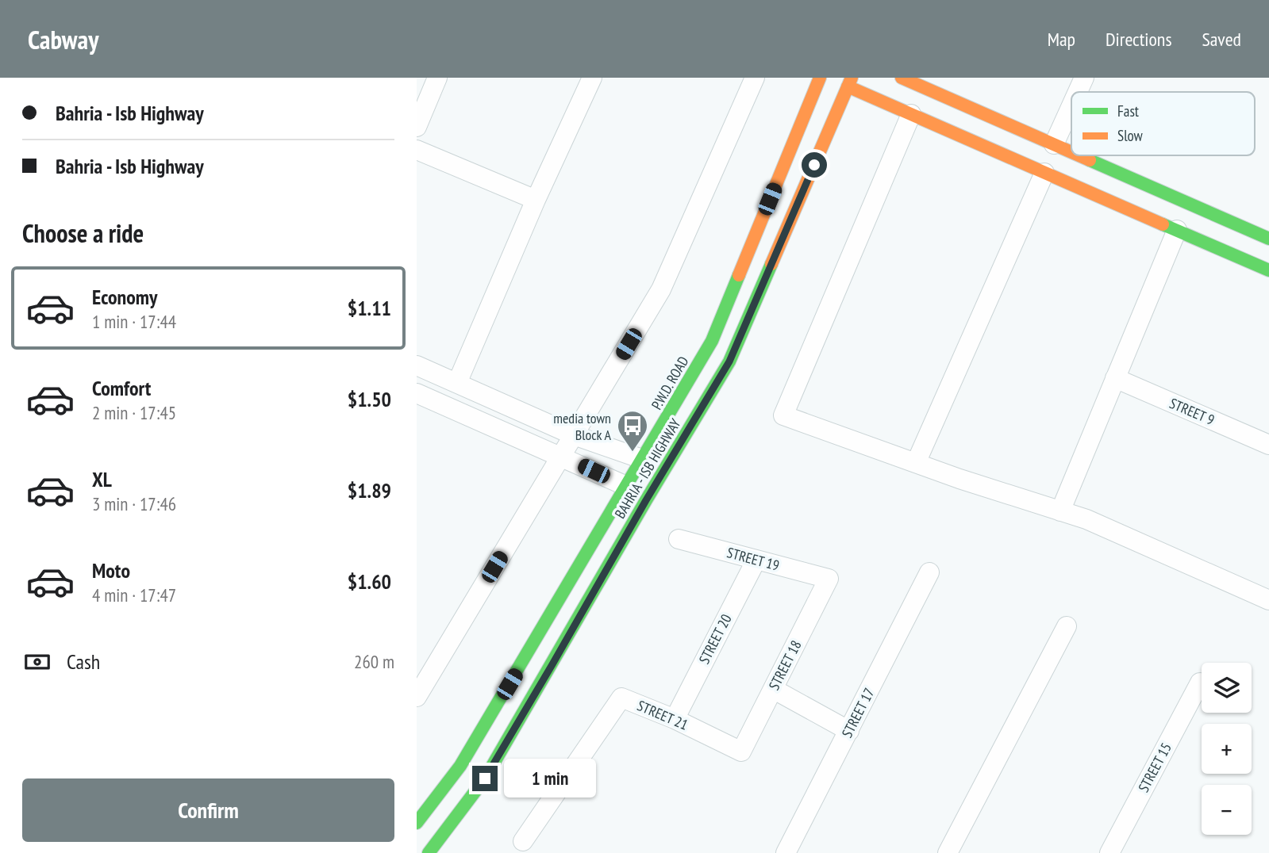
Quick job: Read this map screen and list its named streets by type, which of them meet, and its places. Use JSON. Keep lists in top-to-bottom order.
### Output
{
  "streets": {
    "main road": ["P.W.D. ROAD", "BAHRIA - ISB HIGHWAY"],
    "street": [
      "STREET 9",
      "STREET 19",
      "STREET 20",
      "STREET 18",
      "STREET 17",
      "STREET 21",
      "STREET 15"
    ]
  },
  "crossings": [
    ["P.W.D. ROAD", "BAHRIA - ISB HIGHWAY"],
    ["STREET 19", "STREET 20"],
    ["STREET 19", "STREET 18"],
    ["STREET 20", "STREET 21"],
    ["STREET 18", "STREET 21"]
  ],
  "places": {
    "bus stop": ["media town Block A"]
  },
  "legend": ["Fast", "Slow"],
  "page": {
    "header": "Cabway",
    "nav": ["Map", "Directions", "Saved"],
    "banner": ["Bahria - Isb Highway", "Bahria - Isb Highway"],
    "heading": "Choose a ride",
    "list": [
      {
        "name": "Economy",
        "note": "1 min · 17:44",
        "value": "$1.11"
      },
      {
        "name": "Comfort",
        "note": "2 min · 17:45",
        "value": "$1.50"
      },
      {
        "name": "XL",
        "note": "3 min · 17:46",
        "value": "$1.89"
      },
      {
        "name": "Moto",
        "note": "4 min · 17:47",
        "value": "$1.60"
      }
    ],
    "pay": ["Cash", "260 m"],
    "map_buttons": ["+", "−"],
    "bubble": "1 min",
    "buttons": "Confirm"
  }
}
